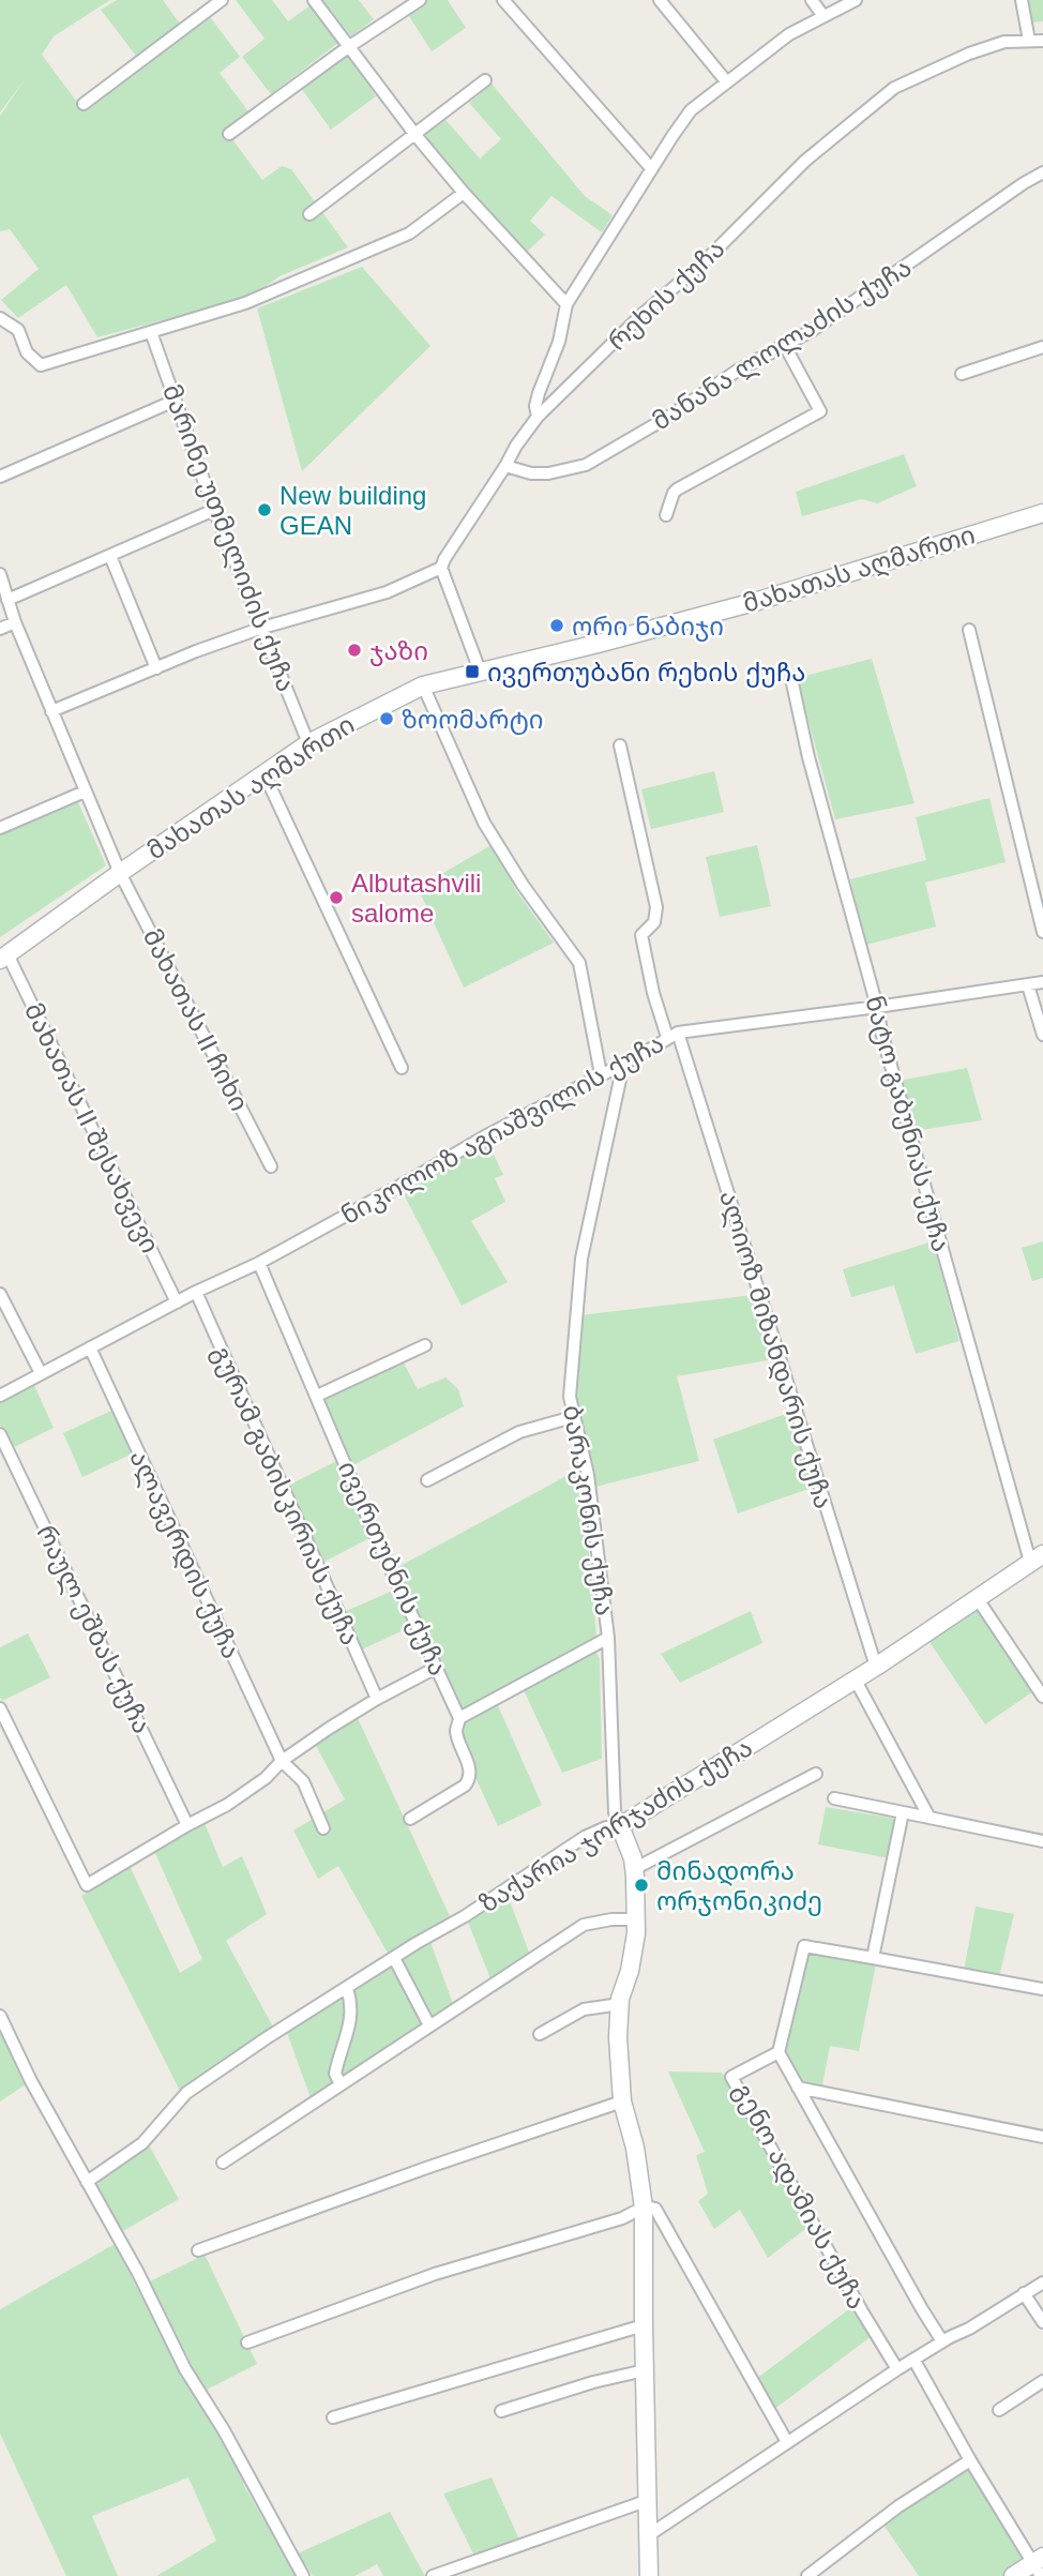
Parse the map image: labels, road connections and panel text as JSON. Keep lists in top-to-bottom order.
{
  "streets": {
    "street": [
      "რეხის ქუჩა",
      "მანანა ლოლაძის ქუჩა",
      "მარინე უთმელიძის ქუჩა",
      "მახათას აღმართი",
      "მახათას II ჩიხი",
      "ნატო გაბუნიას ქუჩა",
      "მახათას II შესახვევი",
      "ნიკოლოზ აგიაშვილის ქუჩა",
      "ალიოზ მიზანდარის ქუჩა",
      "გურამ გაბისკირიას ქუჩა",
      "ბარაკონის ქუჩა",
      "ალავერდის ქუჩა",
      "ივერთუბნის ქუჩა",
      "რაულ ეშბას ქუჩა",
      "ზაქარია ჯორჯაძის ქუჩა",
      "გენო ადამიას ქუჩა"
    ]
  },
  "crossings": [
    ["რეხის ქუჩა", "მანანა ლოლაძის ქუჩა"],
    ["მარინე უთმელიძის ქუჩა", "მახათას აღმართი"],
    ["მახათას აღმართი", "მახათას II ჩიხი"],
    ["მახათას აღმართი", "მახათას II შესახვევი"],
    ["ნატო გაბუნიას ქუჩა", "ნიკოლოზ აგიაშვილის ქუჩა"],
    ["ნატო გაბუნიას ქუჩა", "ზაქარია ჯორჯაძის ქუჩა"],
    ["მახათას II შესახვევი", "ნიკოლოზ აგიაშვილის ქუჩა"],
    ["ნიკოლოზ აგიაშვილის ქუჩა", "ალიოზ მიზანდარის ქუჩა"],
    ["ნიკოლოზ აგიაშვილის ქუჩა", "გურამ გაბისკირიას ქუჩა"],
    ["ნიკოლოზ აგიაშვილის ქუჩა", "ბარაკონის ქუჩა"],
    ["ნიკოლოზ აგიაშვილის ქუჩა", "ალავერდის ქუჩა"],
    ["ნიკოლოზ აგიაშვილის ქუჩა", "ივერთუბნის ქუჩა"],
    ["ალიოზ მიზანდარის ქუჩა", "ზაქარია ჯორჯაძის ქუჩა"],
    ["ბარაკონის ქუჩა", "ზაქარია ჯორჯაძის ქუჩა"]
  ],
  "places": {
    "other": [
      "New building GEAN",
      "ორი ნაბიჯი",
      "ჯაზი",
      "ზოომარტი",
      "Albutashvili salome",
      "მინადორა ორჯონიკიძე"
    ],
    "transit": ["ივერთუბანი რეხის ქუჩა"]
  }
}
